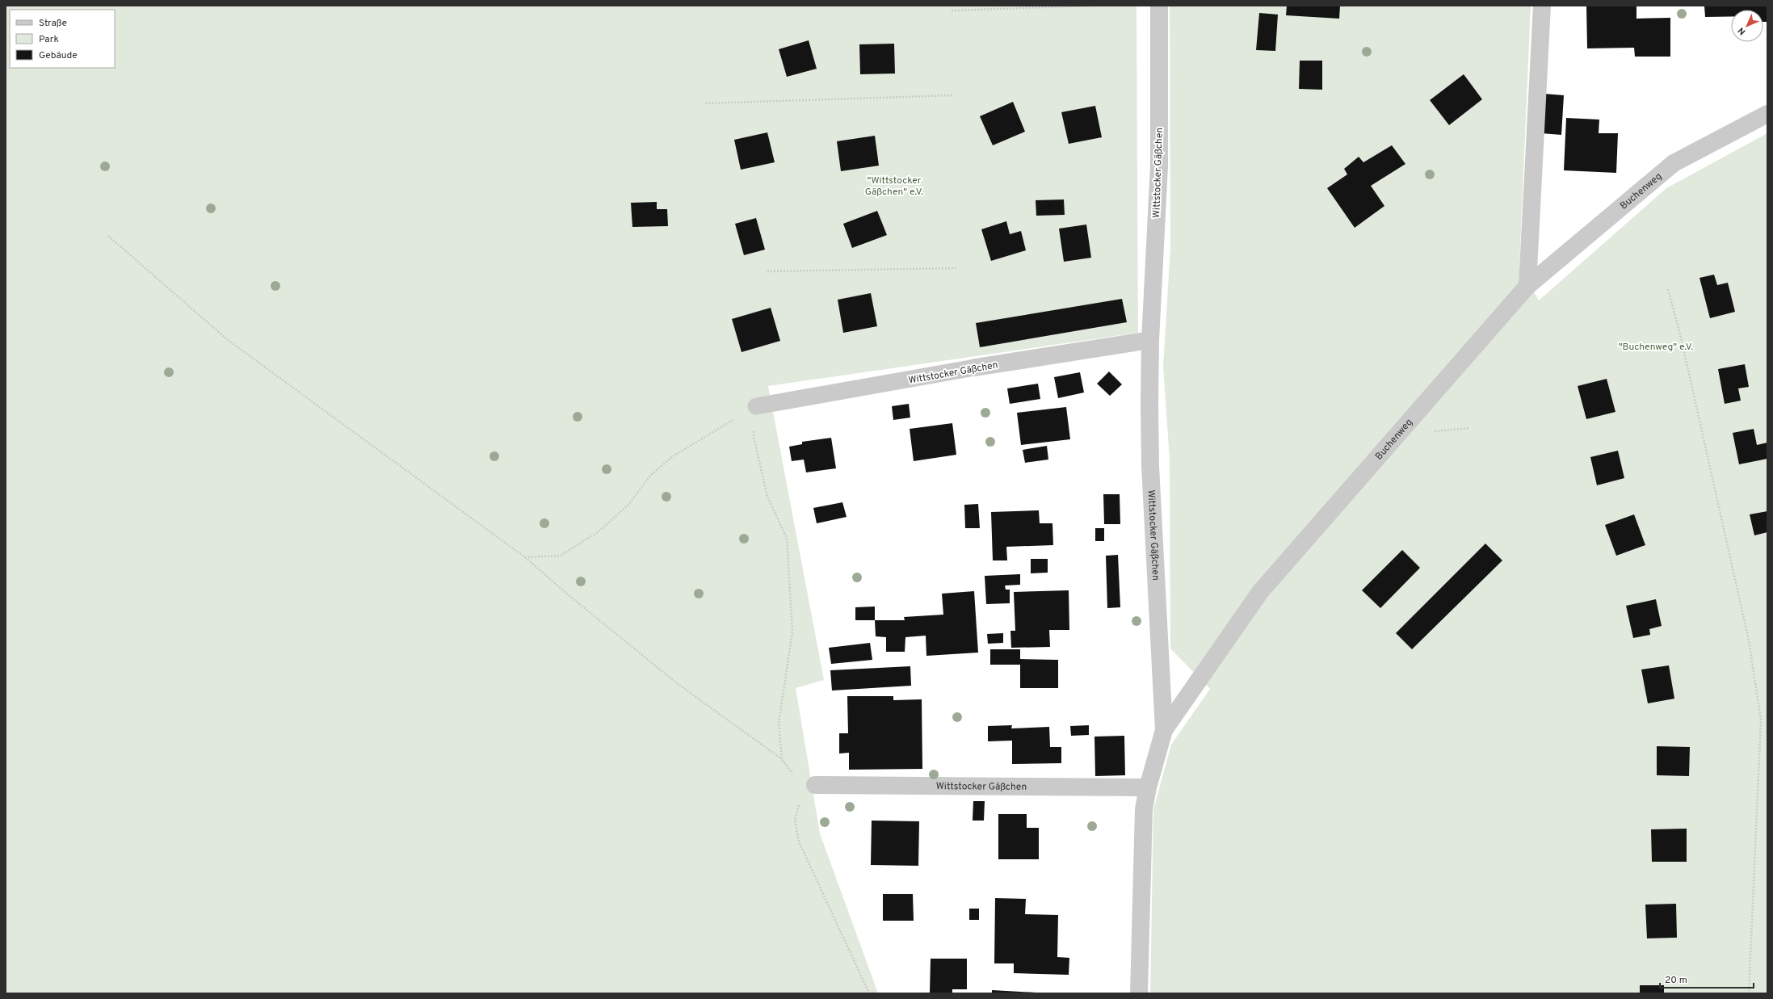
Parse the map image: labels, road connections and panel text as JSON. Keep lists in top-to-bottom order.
{
  "streets": {
    "street": ["Wittstocker Gäßchen", "Buchenweg"]
  },
  "crossings": [
    ["Wittstocker Gäßchen", "Buchenweg"]
  ],
  "parks": ["\"Wittstocker Gäßchen\" e.V.", "\"Buchenweg\" e.V."],
  "legend": ["Straße", "Park", "Gebäude"],
  "scale_bar": "20 m",
  "north": "bottom left"
}
